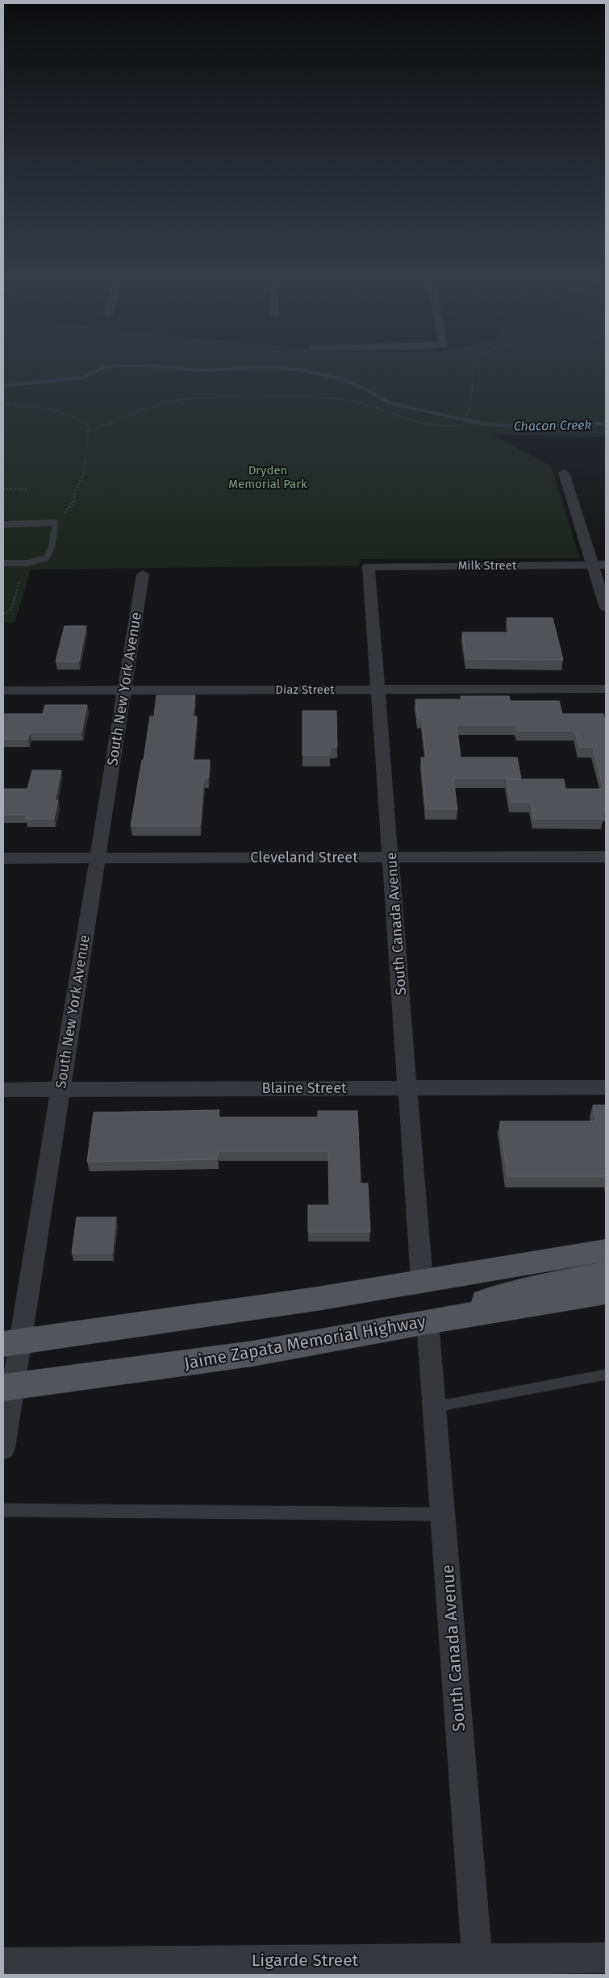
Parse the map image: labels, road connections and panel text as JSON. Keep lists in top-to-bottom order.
{
  "streets": {
    "main road": ["Jaime Zapata Memorial Highway"],
    "street": [
      "Milk Street",
      "South New York Avenue",
      "Diaz Street",
      "Cleveland Street",
      "South Canada Avenue",
      "Blaine Street",
      "Ligarde Street"
    ]
  },
  "crossings": [
    ["Milk Street", "South Canada Avenue"],
    ["South New York Avenue", "Diaz Street"],
    ["South New York Avenue", "Cleveland Street"],
    ["South New York Avenue", "Blaine Street"],
    ["South New York Avenue", "Jaime Zapata Memorial Highway"],
    ["Diaz Street", "South Canada Avenue"],
    ["Cleveland Street", "South Canada Avenue"],
    ["South Canada Avenue", "Blaine Street"],
    ["South Canada Avenue", "Jaime Zapata Memorial Highway"],
    ["South Canada Avenue", "Ligarde Street"]
  ],
  "water": ["Chacon Creek"],
  "parks": ["Dryden Memorial Park"]
}
